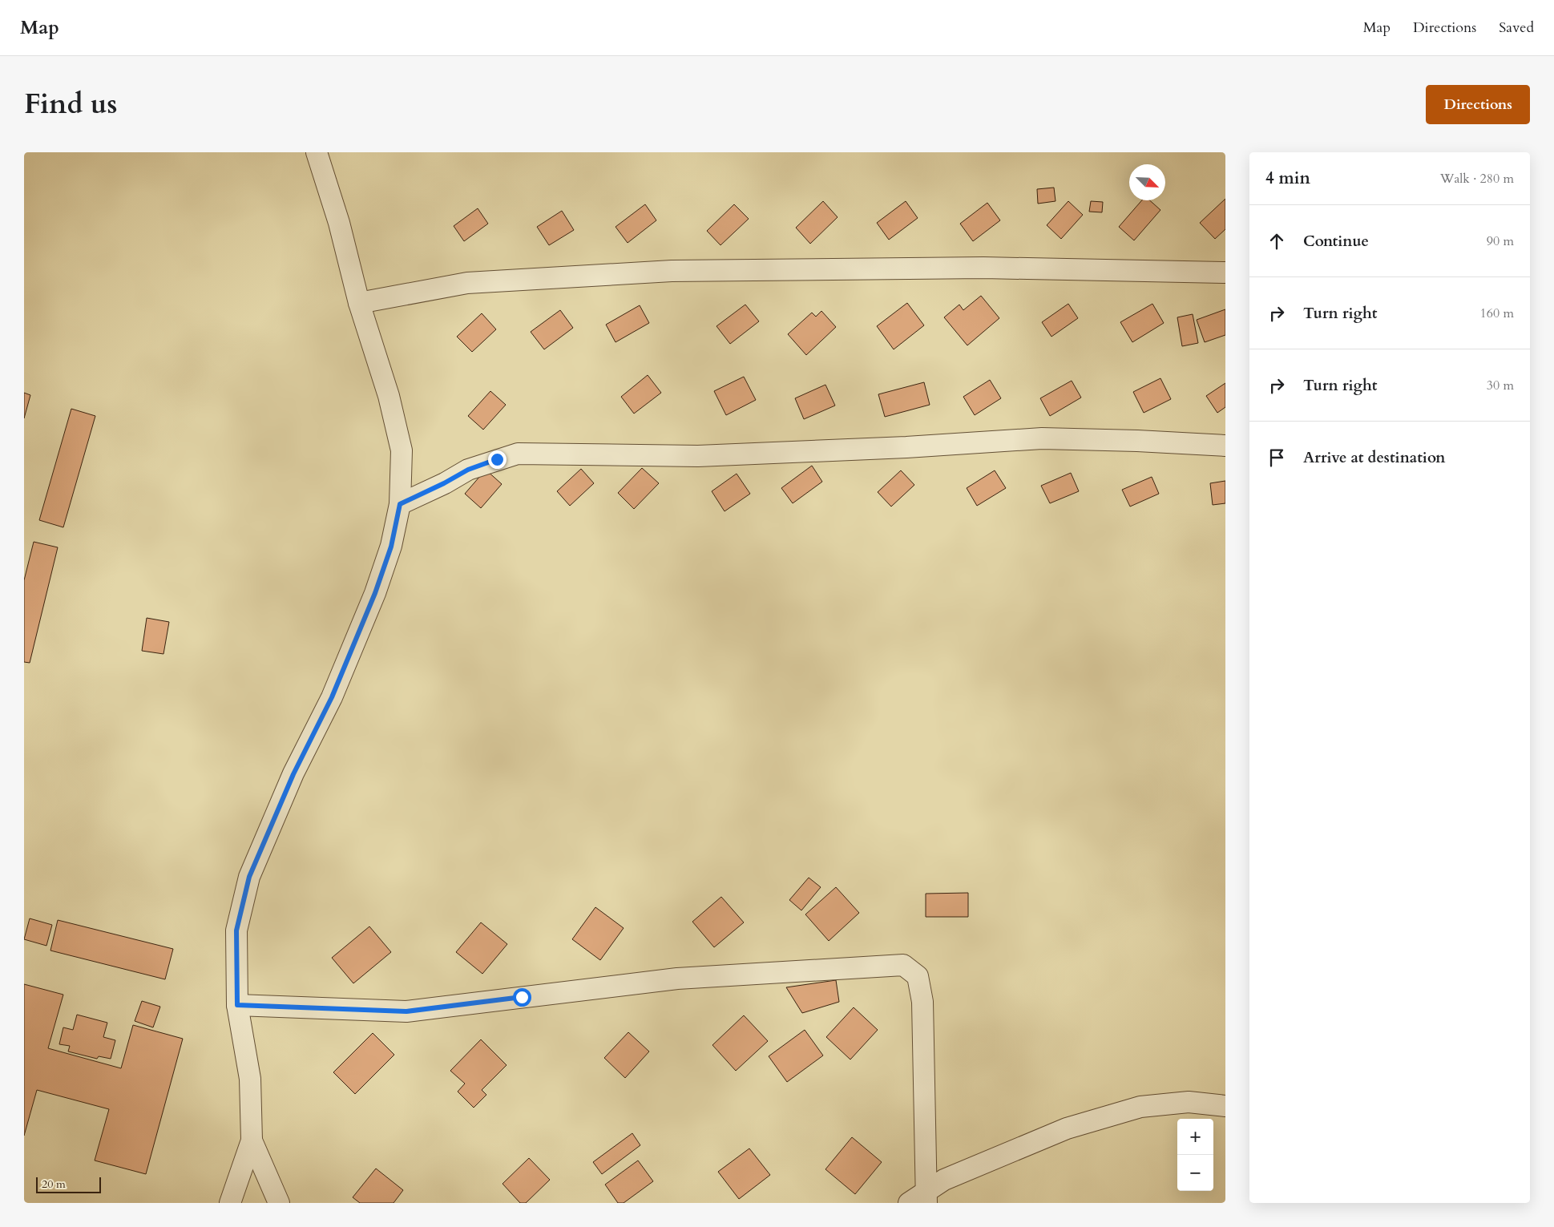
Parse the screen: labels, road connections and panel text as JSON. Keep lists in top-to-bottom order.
{
  "scale_bar": "20 m",
  "north": "bottom right",
  "page": {
    "header": "Map",
    "nav": ["Map", "Directions", "Saved"],
    "title": "Find us",
    "buttons": "Directions",
    "heading": ["4 min", "Walk · 280 m"],
    "list": [
      ["Continue", "90 m"],
      ["Turn right", "160 m"],
      ["Turn right", "30 m"],
      "Arrive at destination"
    ],
    "map_buttons": ["+", "−"],
    "scale": "20 m"
  }
}
